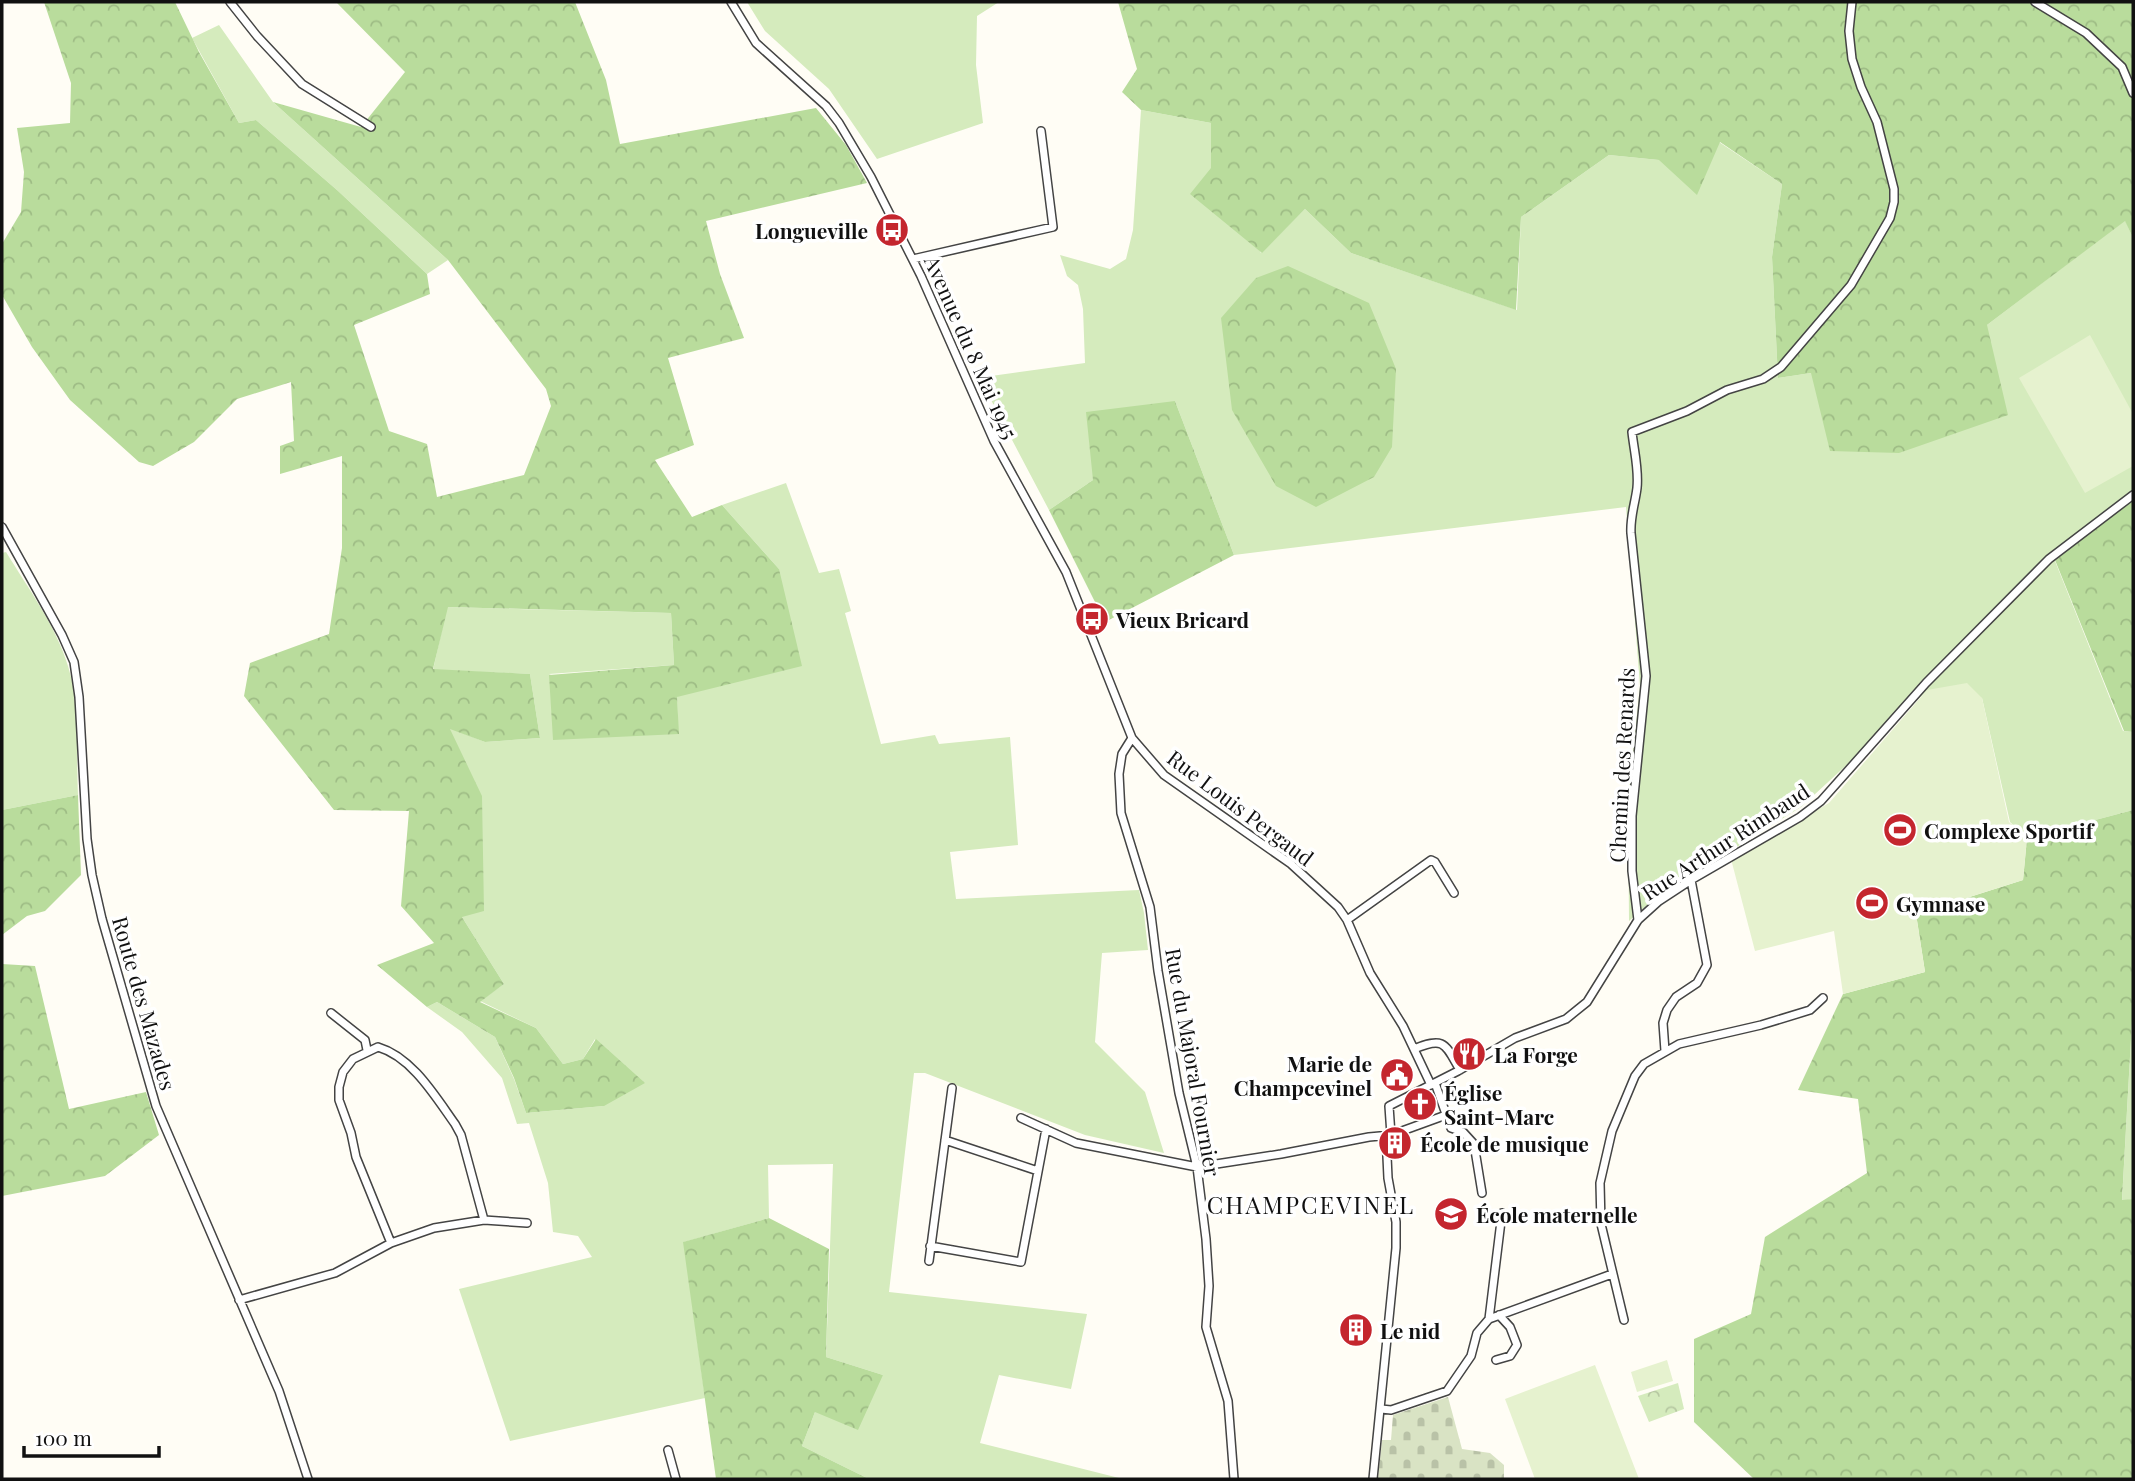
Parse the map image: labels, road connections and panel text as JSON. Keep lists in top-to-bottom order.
{
  "streets": {
    "street": [
      "Avenue du 8 Mai 1945",
      "Chemin des Renards",
      "Rue Louis Pergaud",
      "Rue Arthur Rimbaud",
      "Route des Mazades",
      "Rue du Majoral Fournier"
    ]
  },
  "crossings": [
    ["Avenue du 8 Mai 1945", "Rue Louis Pergaud"],
    ["Avenue du 8 Mai 1945", "Rue du Majoral Fournier"],
    ["Chemin des Renards", "Rue Arthur Rimbaud"],
    ["Rue Louis Pergaud", "Rue Arthur Rimbaud"],
    ["Rue Louis Pergaud", "Rue du Majoral Fournier"]
  ],
  "districts": ["CHAMPCEVINEL"],
  "places": {
    "bus stop": ["Longueville", "Vieux Bricard"],
    "sports": ["Complexe Sportif", "Gymnase"],
    "restaurant": ["La Forge"],
    "public building": ["Marie de Champcevinel"],
    "church": ["Église Saint-Marc"],
    "building": ["École de musique", "Le nid"],
    "school or university": ["École maternelle"]
  },
  "scale_bar": "100 m"
}
